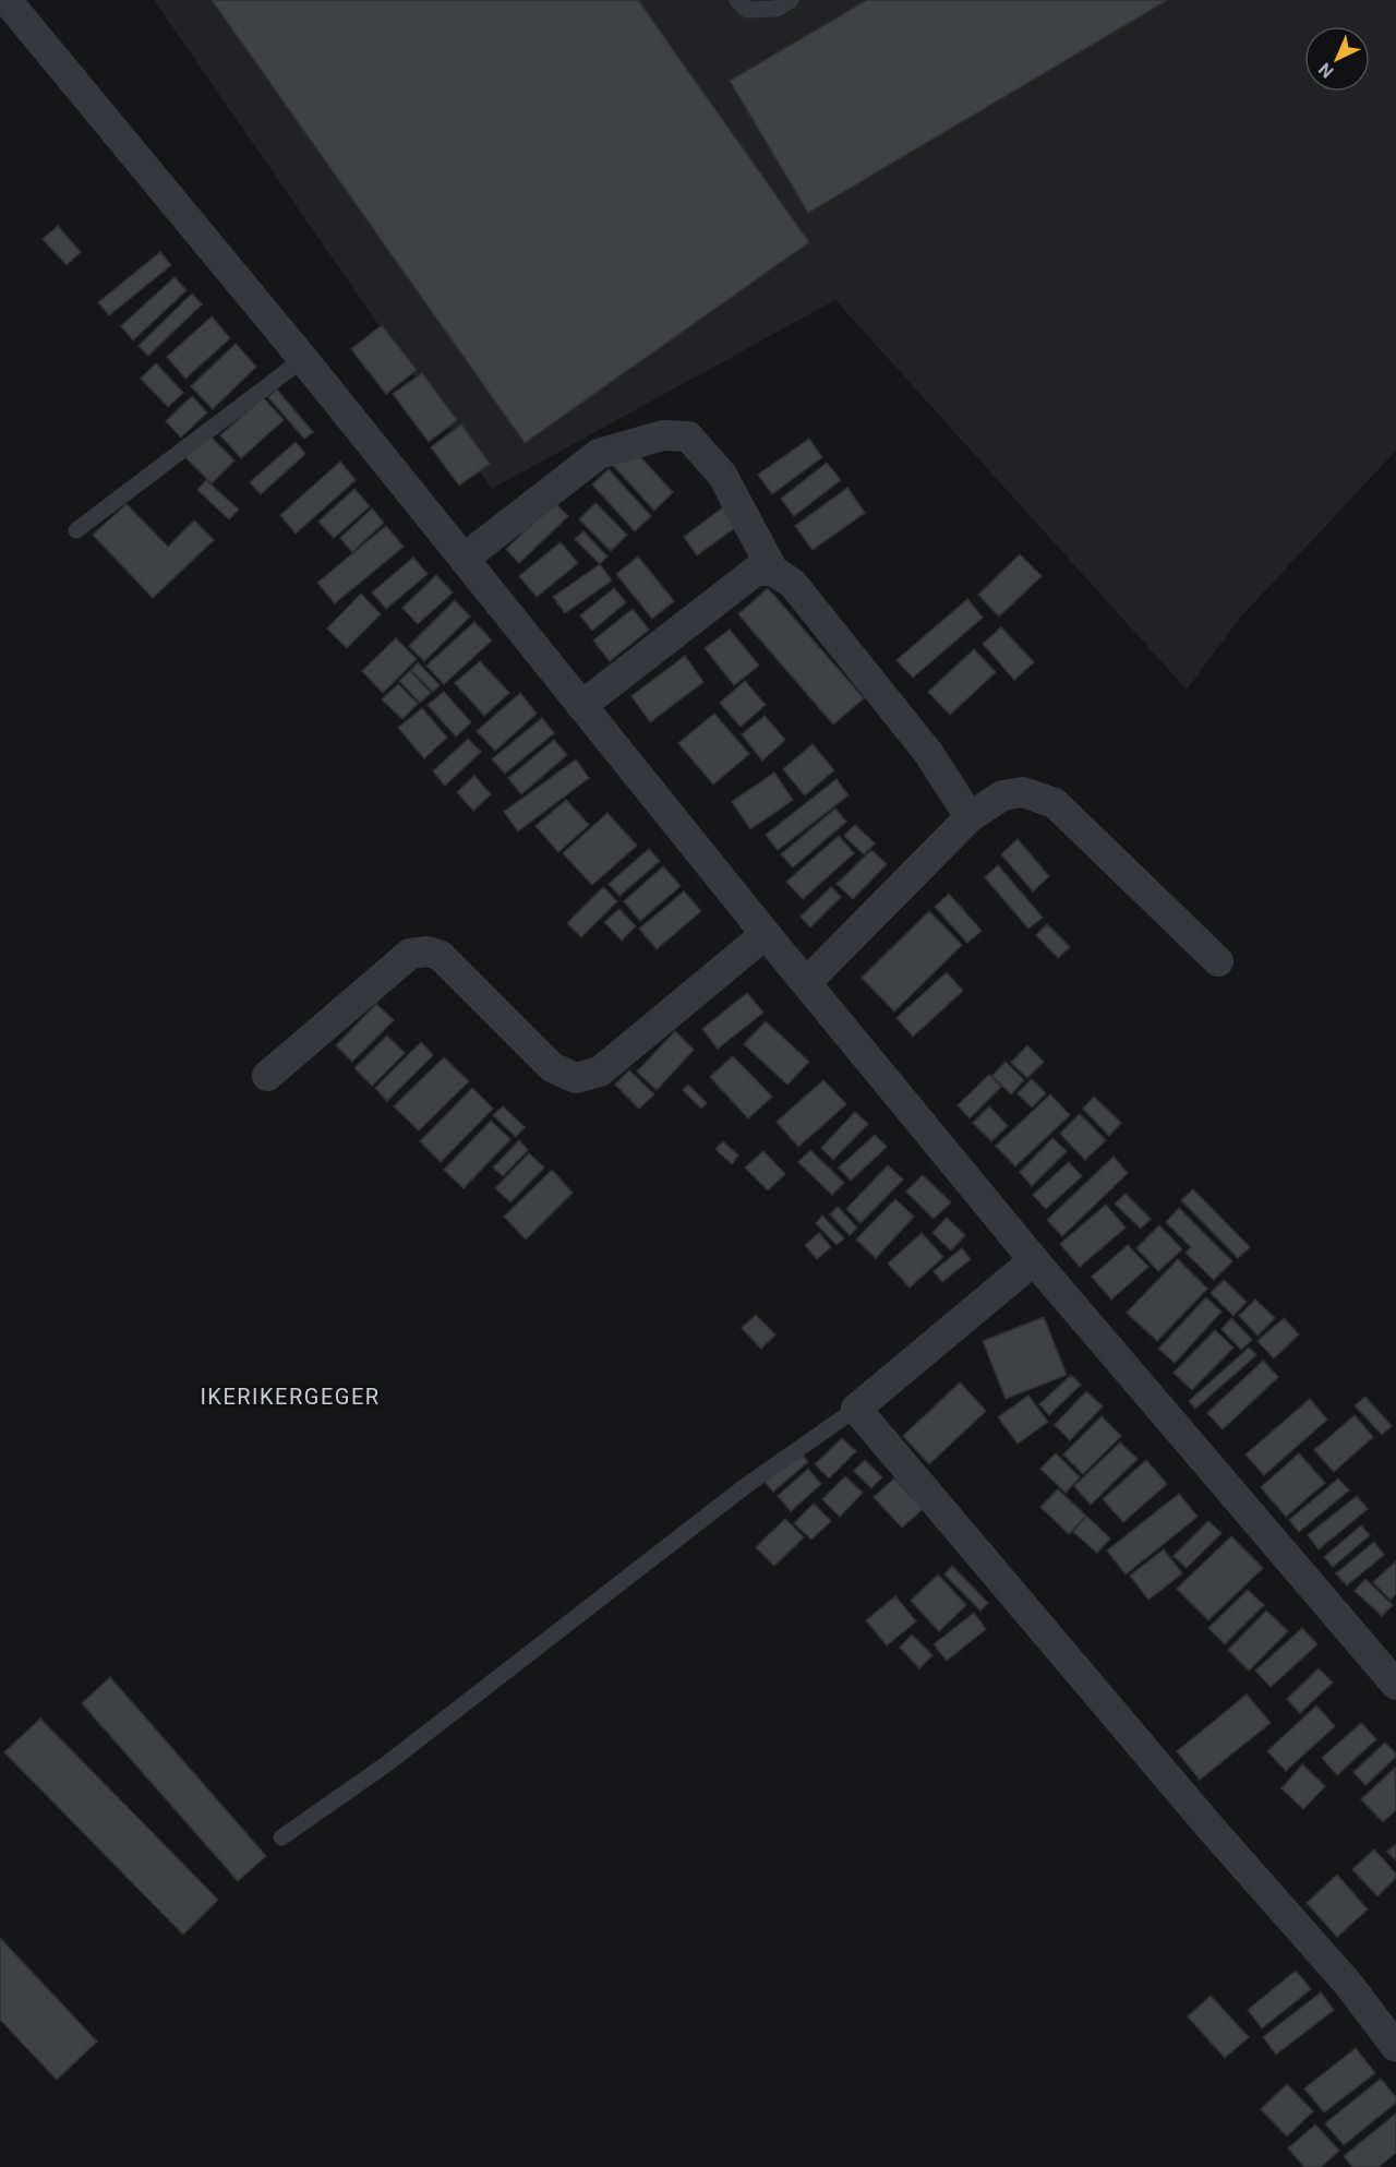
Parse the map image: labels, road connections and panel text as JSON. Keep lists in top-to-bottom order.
{
  "districts": ["IKERIKERGEGER"],
  "north": "bottom left"
}
